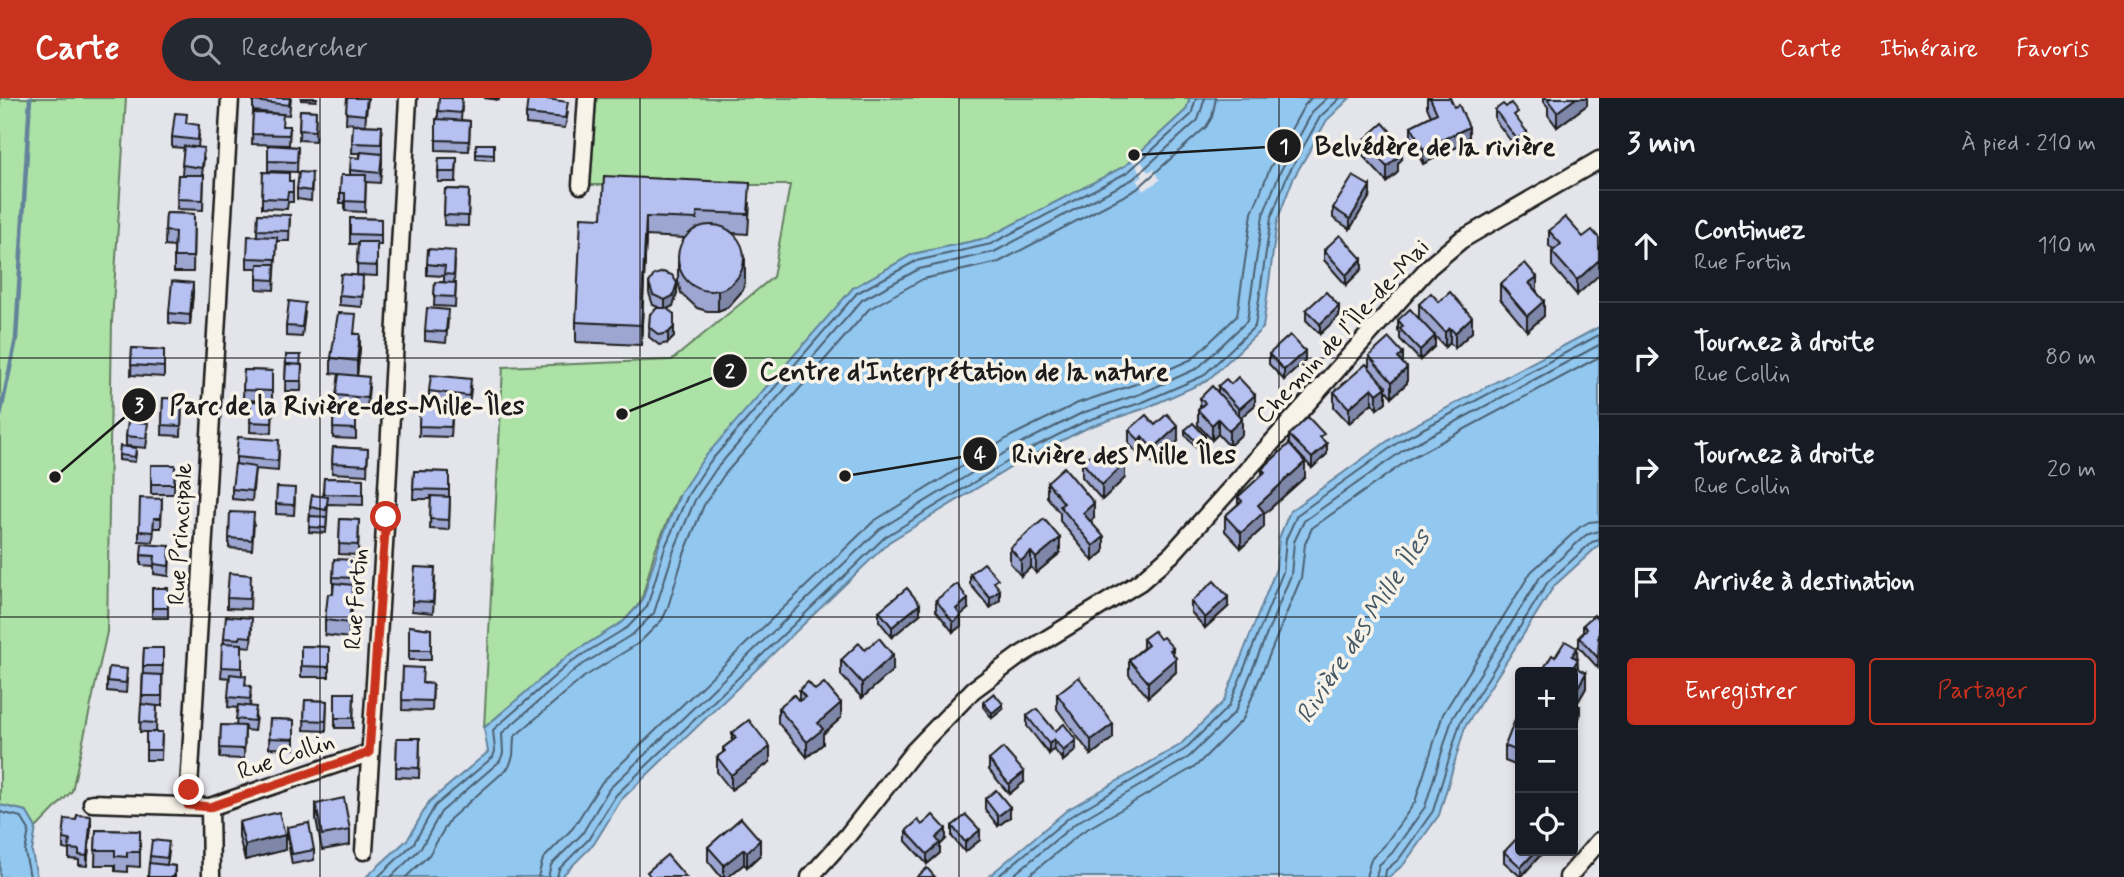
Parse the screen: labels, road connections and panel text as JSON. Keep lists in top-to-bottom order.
{
  "streets": {
    "street": [
      "Chemin de l'Île-de-Mai",
      "Rue Principale",
      "Rue Fortin",
      "Rue Collin"
    ]
  },
  "crossings": [
    ["Rue Principale", "Rue Collin"],
    ["Rue Fortin", "Rue Collin"]
  ],
  "water": ["Rivière des Mille Îles"],
  "places": [
    "Belvédère de la rivière",
    "Centre d'Interprétation de la nature",
    "Rivière des Mille Îles",
    "Parc de la Rivière-des-Mille-Îles"
  ],
  "page": {
    "header": "Carte",
    "search": "Rechercher",
    "nav": ["Carte", "Itinéraire", "Favoris"],
    "heading": ["3 min", "À pied · 210 m"],
    "list": [
      ["Continuez", "Rue Fortin", "110 m"],
      ["Tournez à droite", "Rue Collin", "80 m"],
      ["Tournez à droite", "Rue Collin", "20 m"],
      "Arrivée à destination"
    ],
    "buttons": ["Enregistrer", "Partager"],
    "map_buttons": ["+", "−"]
  }
}
